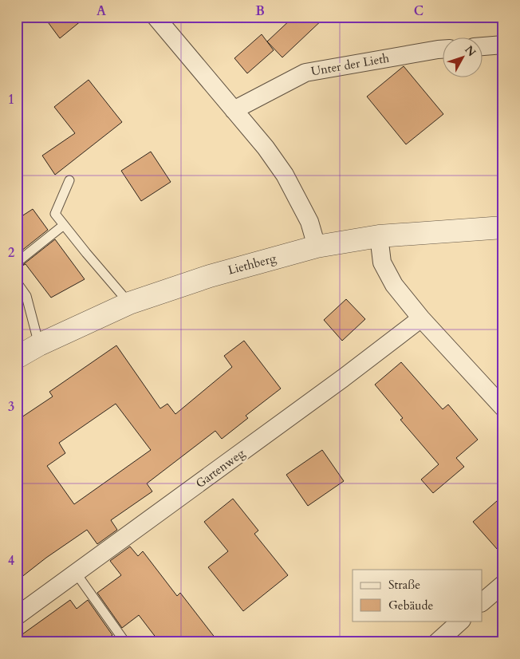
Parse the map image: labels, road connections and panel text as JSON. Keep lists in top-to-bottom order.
{
  "streets": {
    "street": ["Unter der Lieth", "Liethberg", "Gartenweg"]
  },
  "legend": ["Straße", "Gebäude"],
  "north": "top right",
  "grid": {
    "columns": ["A", "B", "C"],
    "rows": [
      "1",
      "2",
      "3",
      "4"
    ]
  }
}
